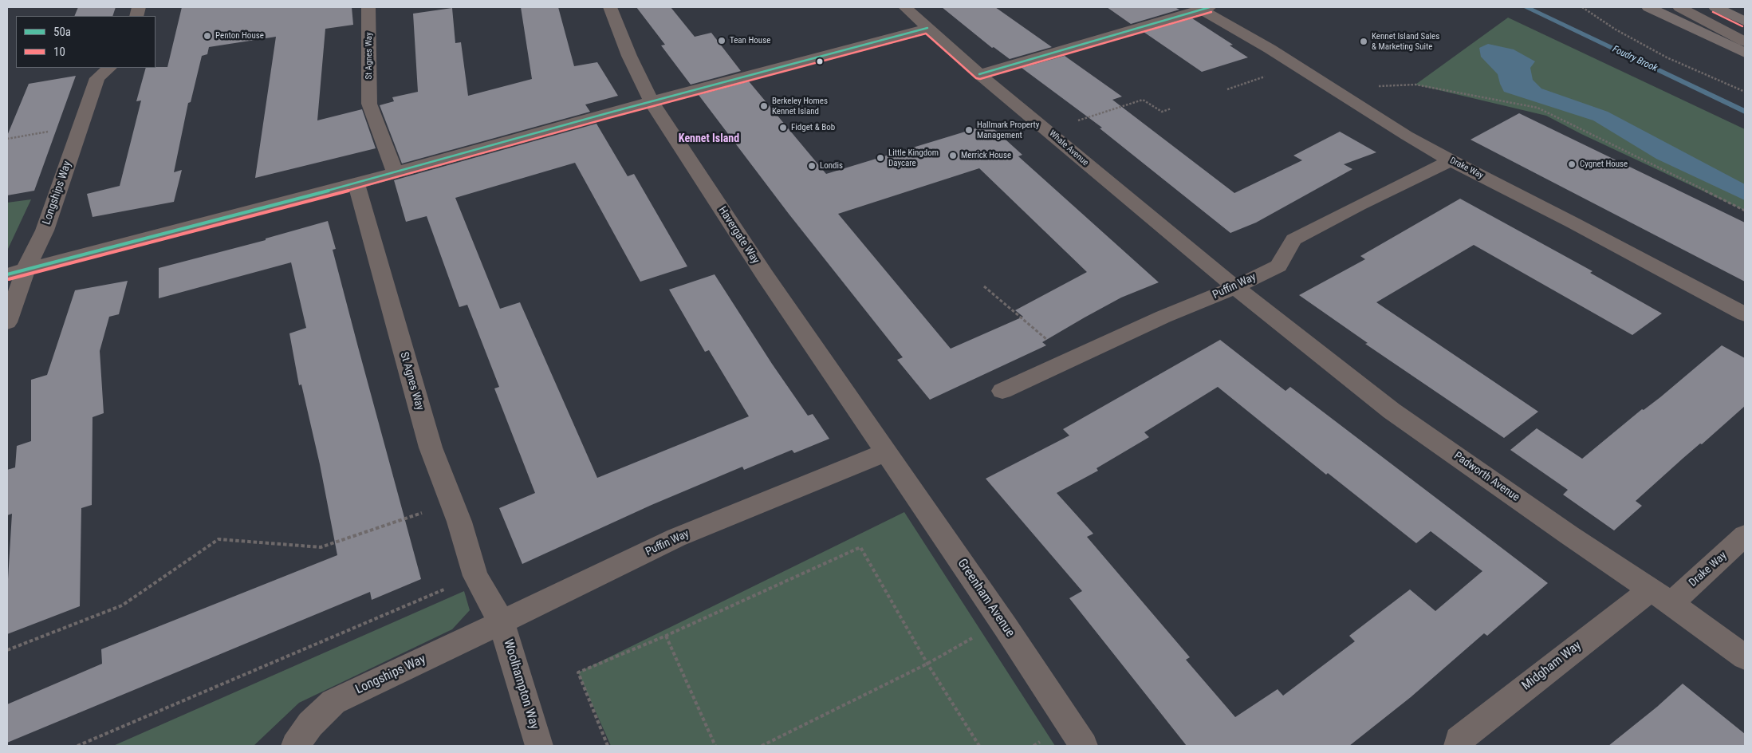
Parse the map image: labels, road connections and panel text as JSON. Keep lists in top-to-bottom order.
{
  "streets": {
    "street": [
      "St Agnes Way",
      "Whale Avenue",
      "Drake Way",
      "Longships Way",
      "Havergate Way",
      "Puffin Way",
      "Padworth Avenue",
      "Greenham Avenue",
      "Midgham Way",
      "Woolhampton Way"
    ]
  },
  "crossings": [
    ["Whale Avenue", "Puffin Way"],
    ["Whale Avenue", "Padworth Avenue"],
    ["Drake Way", "Puffin Way"],
    ["Drake Way", "Padworth Avenue"],
    ["Drake Way", "Midgham Way"],
    ["Longships Way", "Puffin Way"],
    ["Longships Way", "Woolhampton Way"],
    ["Havergate Way", "Puffin Way"],
    ["Havergate Way", "Greenham Avenue"],
    ["Puffin Way", "Padworth Avenue"],
    ["Puffin Way", "Greenham Avenue"],
    ["Puffin Way", "Woolhampton Way"],
    ["Padworth Avenue", "Midgham Way"]
  ],
  "districts": ["Kennet Island"],
  "water": ["Foudry Brook"],
  "places": [
    "Penton House",
    "Tean House",
    "Kennet Island Sales & Marketing Suite",
    "Berkeley Homes Kennet Island",
    "Fidget & Bob",
    "Hallmark Property Management",
    "Merrick House",
    "Little Kingdom Daycare",
    "Cygnet House",
    "Londis"
  ],
  "lines": ["transit line 50a", "transit line 10"],
  "legend": ["50a", "10"]
}
